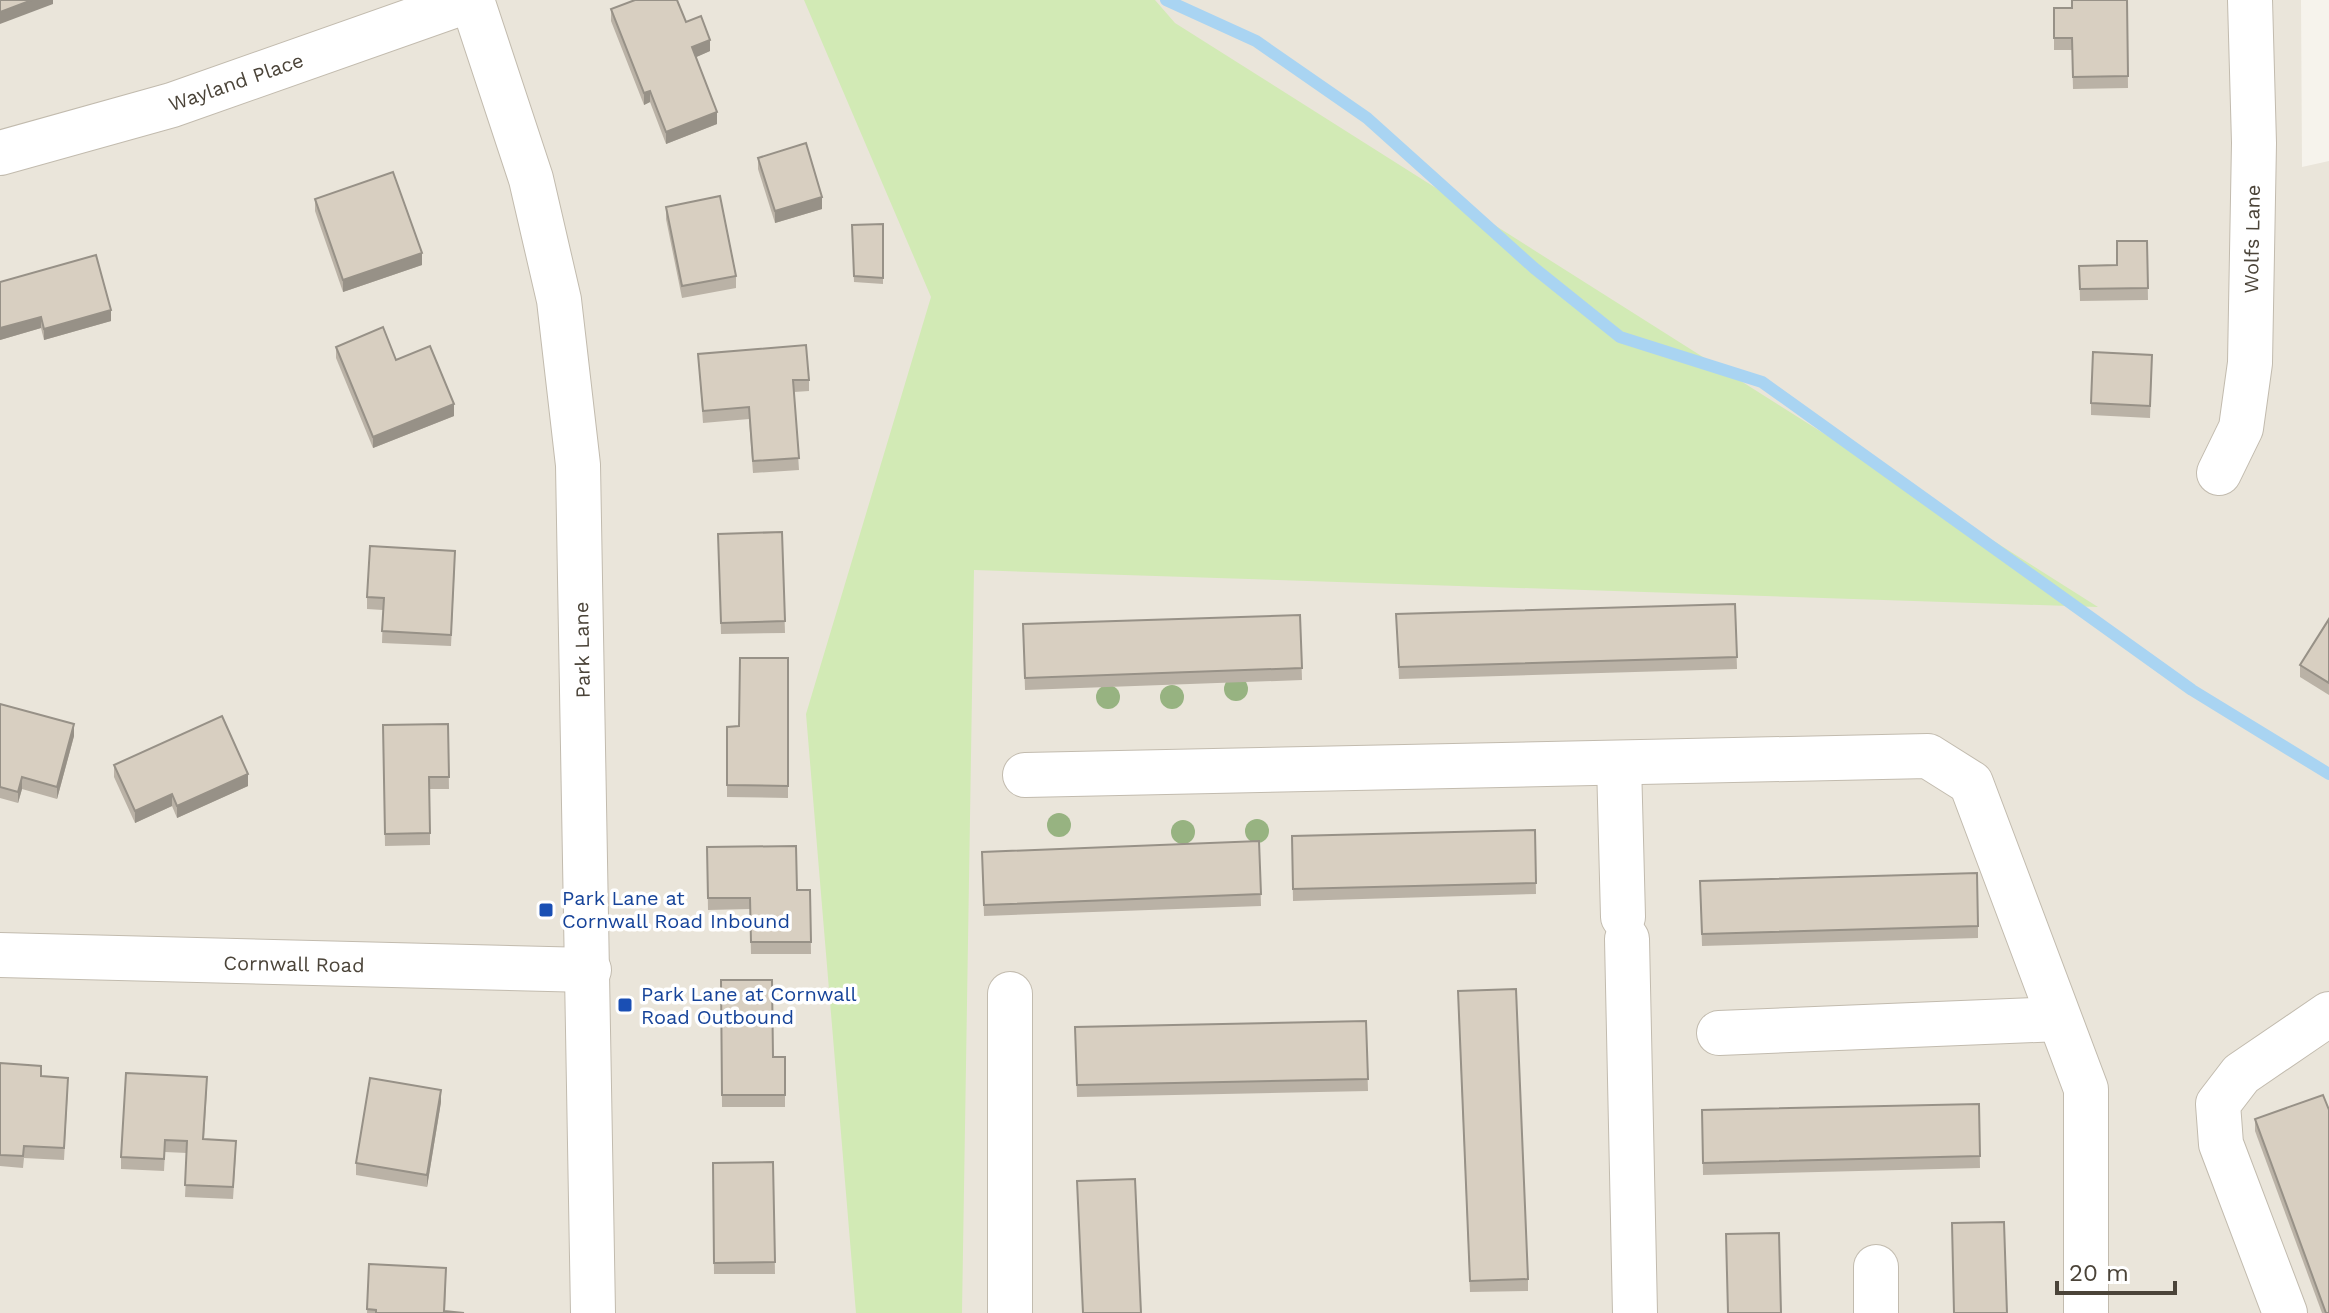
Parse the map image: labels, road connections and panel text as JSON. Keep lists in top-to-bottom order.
{
  "streets": {
    "street": [
      "Wayland Place",
      "Wolfs Lane",
      "Park Lane",
      "Cornwall Road"
    ]
  },
  "crossings": [
    ["Wayland Place", "Park Lane"],
    ["Park Lane", "Cornwall Road"]
  ],
  "places": {
    "transit": ["Park Lane at Cornwall Road Inbound", "Park Lane at Cornwall Road Outbound"]
  },
  "scale_bar": "20 m"
}
